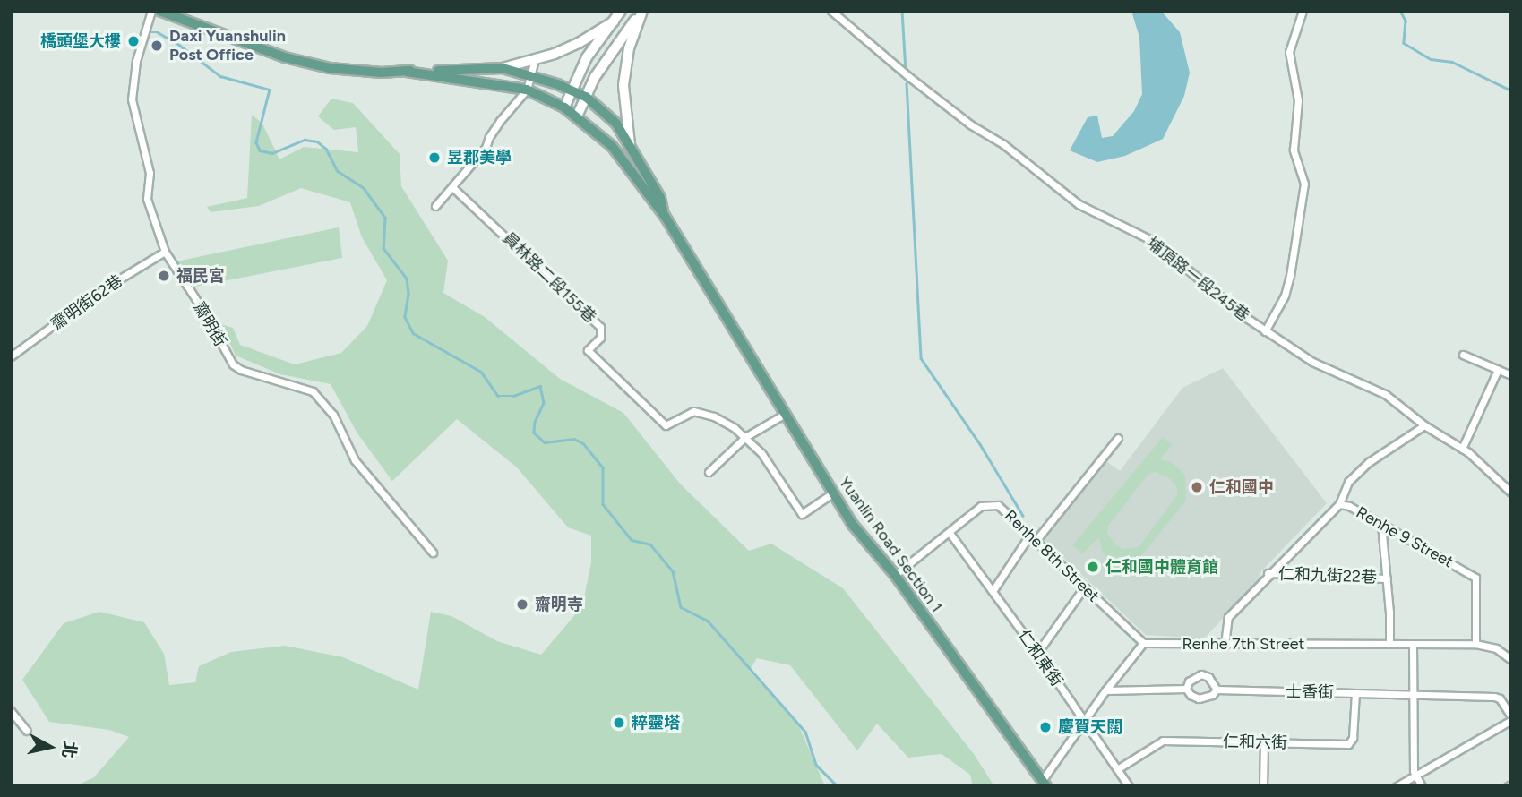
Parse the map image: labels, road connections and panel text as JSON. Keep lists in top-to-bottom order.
{
  "streets": {
    "main road": ["Yuanlin Road Section 1"],
    "street": [
      "員林路二段155巷",
      "埔頂路一段245巷",
      "齋明街62巷",
      "齋明街",
      "Renhe 9 Street",
      "Renhe 8th Street",
      "仁和九街22巷",
      "Renhe 7th Street",
      "仁和東街",
      "士香街",
      "仁和六街"
    ]
  },
  "crossings": [
    ["齋明街62巷", "齋明街"],
    ["Renhe 9 Street", "仁和九街22巷"],
    ["Renhe 9 Street", "Renhe 7th Street"],
    ["Yuanlin Road Section 1", "Renhe 8th Street"],
    ["Renhe 8th Street", "Renhe 7th Street"],
    ["Renhe 8th Street", "仁和東街"],
    ["仁和東街", "仁和六街"],
    ["士香街", "仁和六街"]
  ],
  "places": [
    "橋頭堡大樓",
    "Daxi Yuanshulin Post Office",
    "昱郡美學",
    "福民宮",
    "仁和國中",
    "仁和國中體育館",
    "齋明寺",
    "粹靈塔",
    "慶賀天闊"
  ],
  "north": "right"
}
